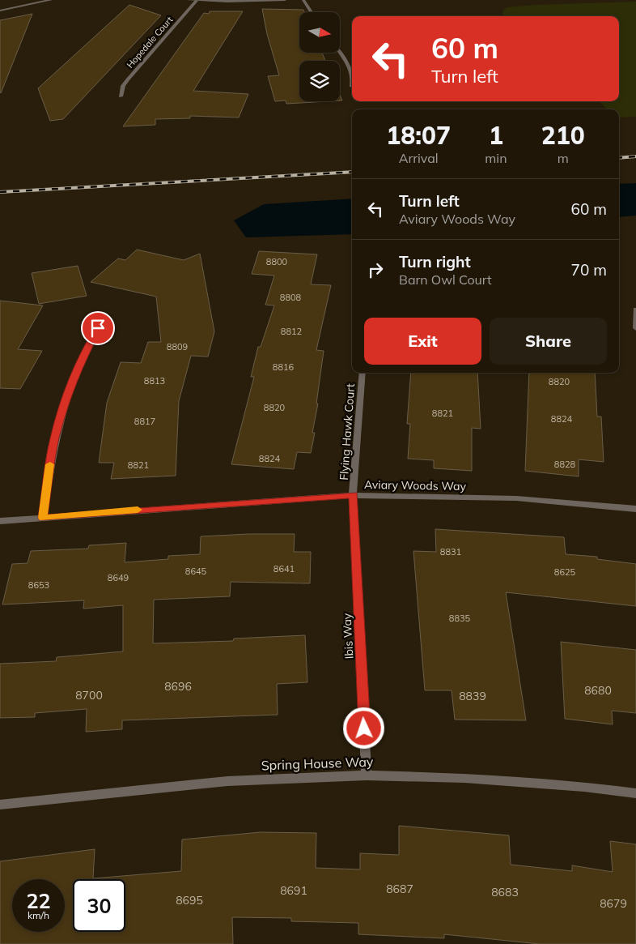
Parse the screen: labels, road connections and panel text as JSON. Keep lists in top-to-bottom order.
{
  "streets": {
    "street": [
      "Hopedale Court",
      "Flying Hawk Court",
      "Aviary Woods Way",
      "Ibis Way",
      "Spring House Way"
    ]
  },
  "crossings": [
    ["Flying Hawk Court", "Aviary Woods Way"],
    ["Flying Hawk Court", "Ibis Way"],
    ["Aviary Woods Way", "Ibis Way"],
    ["Ibis Way", "Spring House Way"]
  ],
  "house_numbers": [
    "8800",
    "8808",
    "8812",
    "8809",
    "8816",
    "8813",
    "8820",
    "8820",
    "8821",
    "8824",
    "8817",
    "8824",
    "8828",
    "8821",
    "8831",
    "8641",
    "8645",
    "8625",
    "8649",
    "8653",
    "8835",
    "8696",
    "8680",
    "8700",
    "8839",
    "8687",
    "8691",
    "8683",
    "8695",
    "8679"
  ],
  "north": "right",
  "page": {
    "turn": ["60 m", "Turn left"],
    "eta": [
      "18:07",
      "Arrival",
      "1",
      "min",
      "210",
      "m"
    ],
    "list": [
      {
        "name": "Turn left",
        "note": "Aviary Woods Way",
        "value": "60 m"
      },
      {
        "name": "Turn right",
        "note": "Barn Owl Court",
        "value": "70 m"
      }
    ],
    "buttons": ["Exit", "Share"],
    "speed": "22 km/h",
    "limit": "30"
  }
}
